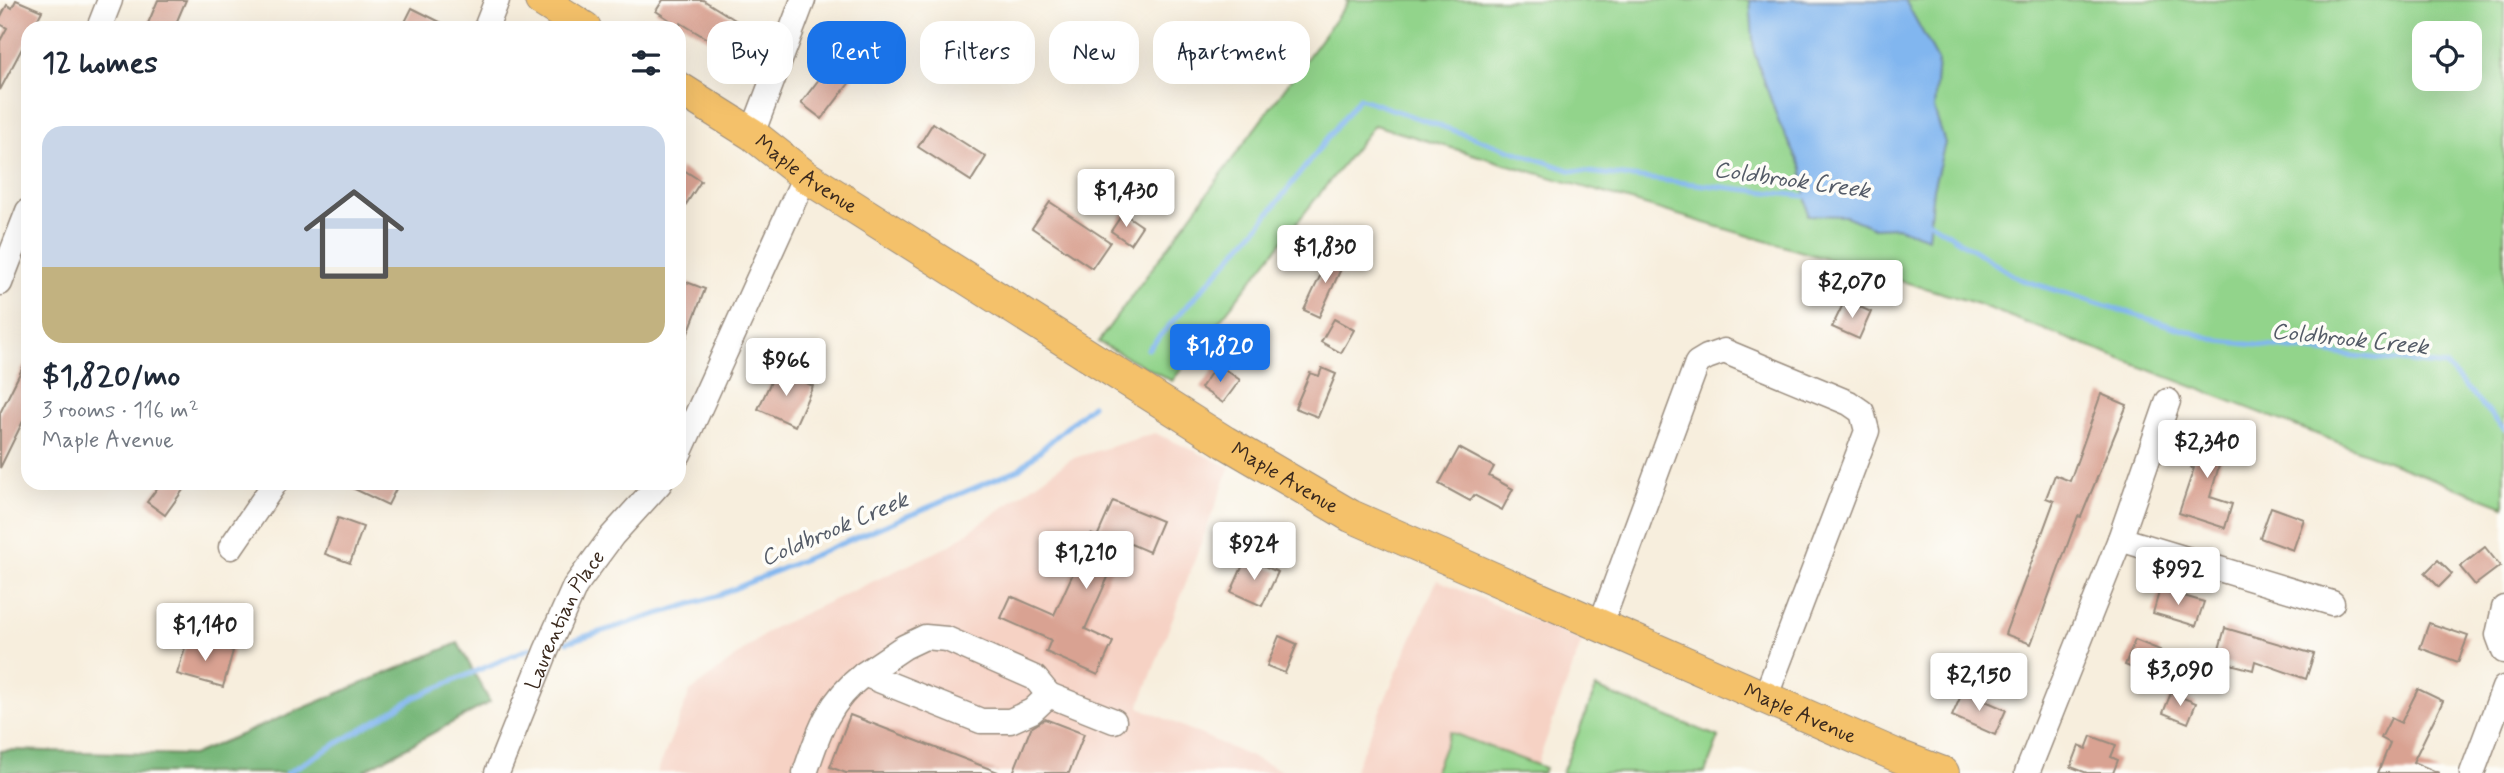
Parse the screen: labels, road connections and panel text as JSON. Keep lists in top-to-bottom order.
{
  "streets": {
    "main road": ["Maple Avenue"],
    "street": ["Laurentian Place"]
  },
  "water": ["Coldbrook Creek"],
  "page": {
    "chip": [
      "Buy",
      "Rent",
      "Filters",
      "New",
      "Apartment"
    ],
    "heading": "12 homes",
    "list": [
      {
        "name": "$1,820/mo",
        "note": "3 rooms · 116 m² · Maple Avenue"
      }
    ],
    "price": [
      "$1,430",
      "$1,830",
      "$2,070",
      "$1,820",
      "$966",
      "$2,340",
      "$924",
      "$1,210",
      "$992",
      "$1,140",
      "$3,090",
      "$2,150"
    ]
  }
}
